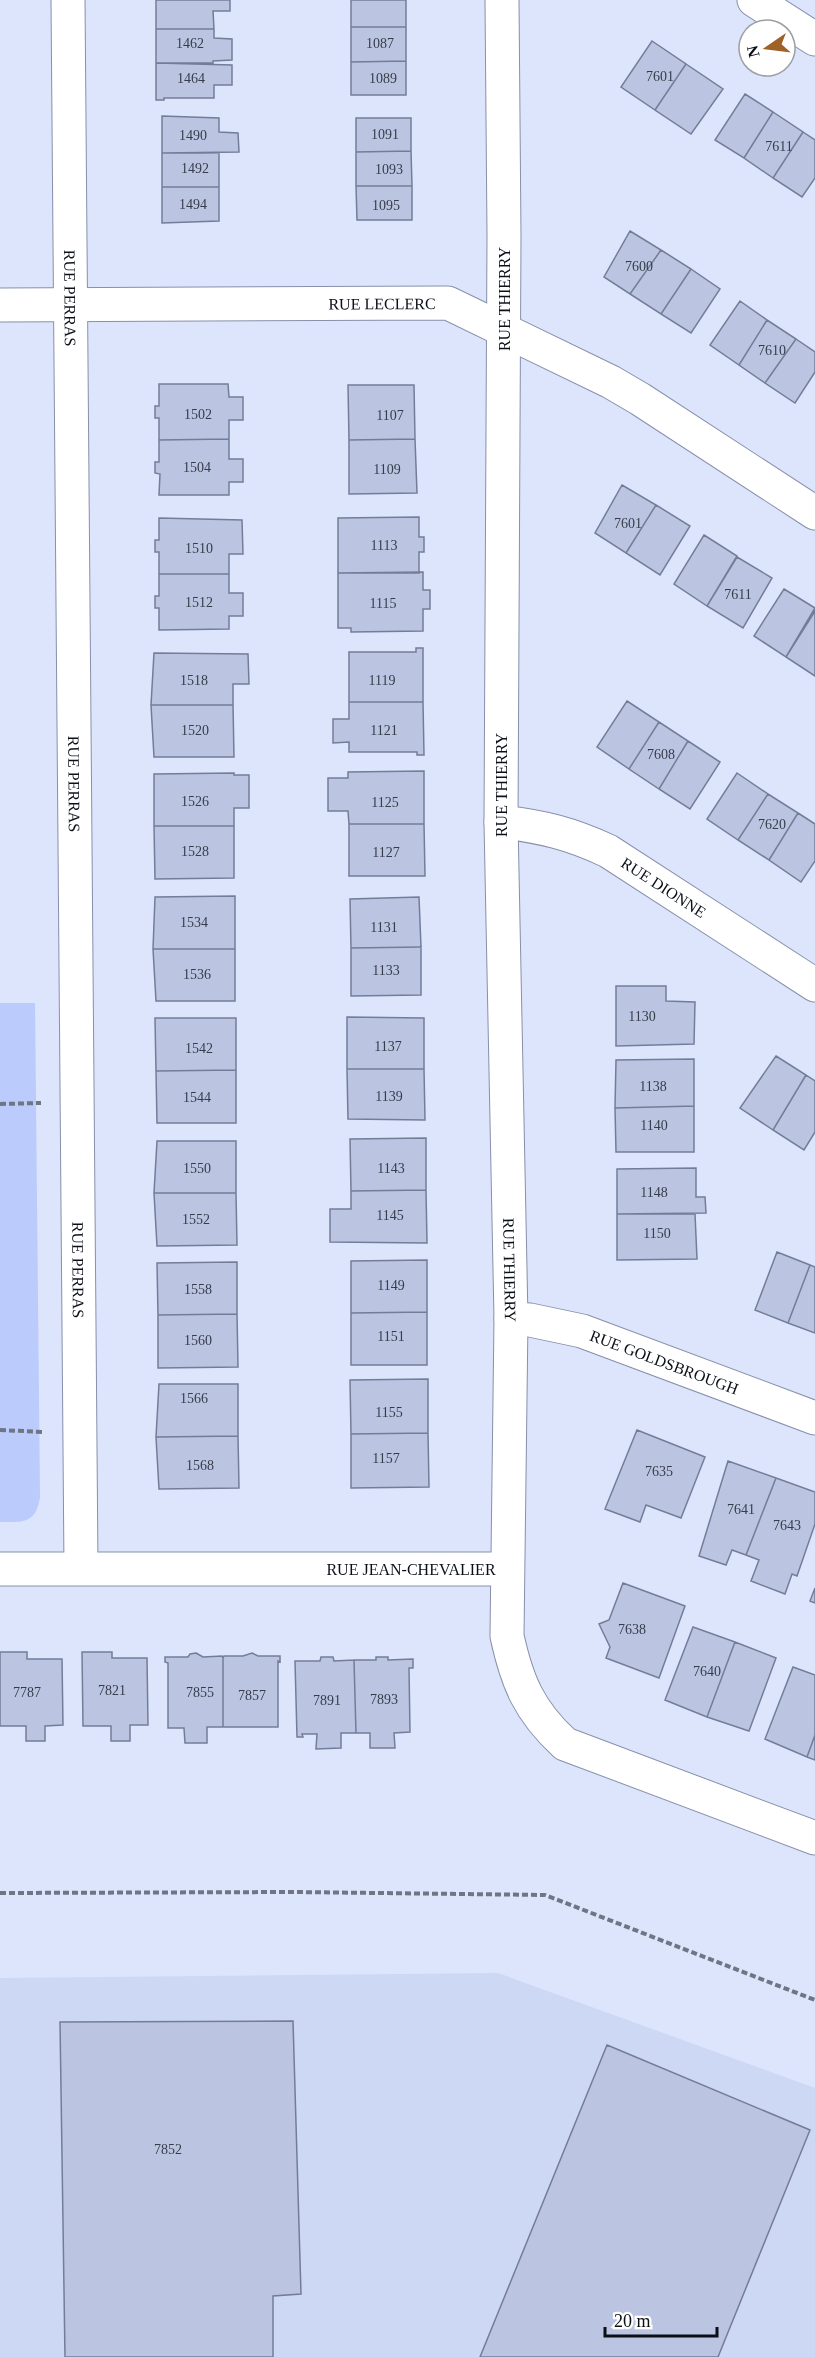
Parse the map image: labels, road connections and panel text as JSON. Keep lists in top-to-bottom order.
{
  "streets": {
    "street": [
      "RUE PERRAS",
      "RUE THIERRY",
      "RUE LECLERC",
      "RUE DIONNE",
      "RUE GOLDSBROUGH",
      "RUE JEAN-CHEVALIER"
    ]
  },
  "crossings": [
    ["RUE PERRAS", "RUE LECLERC"],
    ["RUE PERRAS", "RUE JEAN-CHEVALIER"],
    ["RUE THIERRY", "RUE LECLERC"],
    ["RUE THIERRY", "RUE DIONNE"],
    ["RUE THIERRY", "RUE GOLDSBROUGH"],
    ["RUE THIERRY", "RUE JEAN-CHEVALIER"]
  ],
  "house_numbers": [
    "1462",
    "1087",
    "7601",
    "1464",
    "1089",
    "1091",
    "1490",
    "7611",
    "1492",
    "1093",
    "1494",
    "1095",
    "7600",
    "7610",
    "1502",
    "1107",
    "1504",
    "1109",
    "7601",
    "1113",
    "1510",
    "7611",
    "1512",
    "1115",
    "1518",
    "1119",
    "1520",
    "1121",
    "7608",
    "1526",
    "1125",
    "7620",
    "1528",
    "1127",
    "1534",
    "1131",
    "1133",
    "1536",
    "1130",
    "1137",
    "1542",
    "1138",
    "1139",
    "1544",
    "1140",
    "1550",
    "1143",
    "1148",
    "1145",
    "1552",
    "1150",
    "1149",
    "1558",
    "1151",
    "1560",
    "1566",
    "1155",
    "1157",
    "1568",
    "7635",
    "7641",
    "7643",
    "7638",
    "7640",
    "7821",
    "7787",
    "7855",
    "7857",
    "7893",
    "7891",
    "7852"
  ],
  "scale_bar": "20 m",
  "north": "left"
}
